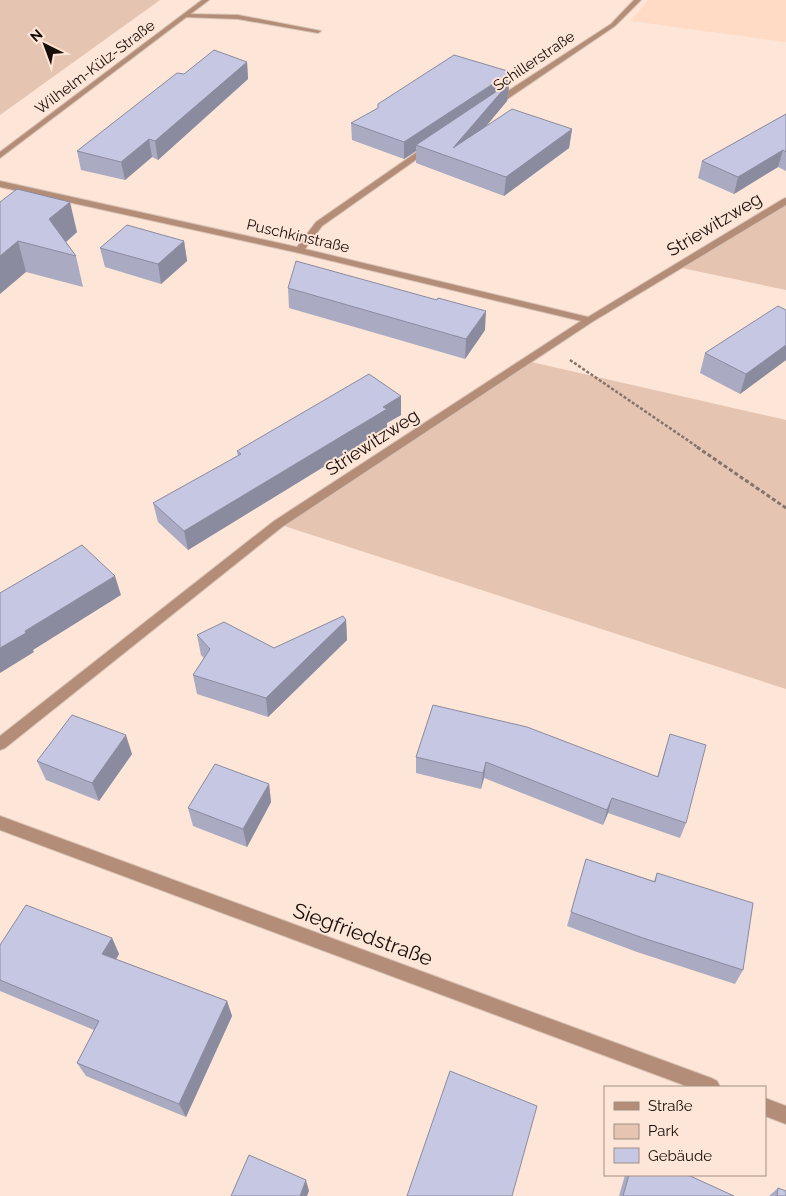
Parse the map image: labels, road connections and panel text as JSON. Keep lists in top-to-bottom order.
{
  "streets": {
    "street": [
      "Schillerstraße",
      "Wilhelm-Külz-Straße",
      "Striewitzweg",
      "Puschkinstraße",
      "Siegfriedstraße"
    ]
  },
  "crossings": [
    ["Striewitzweg", "Puschkinstraße"]
  ],
  "legend": ["Straße", "Park", "Gebäude"],
  "north": "top left"
}
